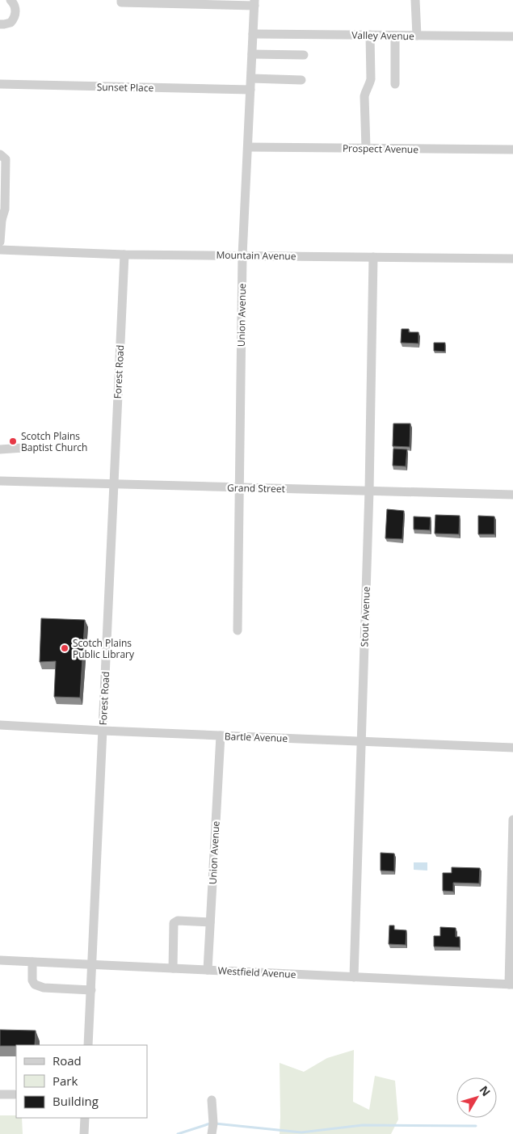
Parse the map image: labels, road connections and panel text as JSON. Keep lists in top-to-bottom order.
{
  "streets": {
    "street": [
      "Valley Avenue",
      "Sunset Place",
      "Prospect Avenue",
      "Mountain Avenue",
      "Union Avenue",
      "Forest Road",
      "Grand Street",
      "Stout Avenue",
      "Bartle Avenue",
      "Westfield Avenue"
    ]
  },
  "crossings": [
    ["Valley Avenue", "Union Avenue"],
    ["Sunset Place", "Union Avenue"],
    ["Prospect Avenue", "Union Avenue"],
    ["Mountain Avenue", "Union Avenue"],
    ["Mountain Avenue", "Forest Road"],
    ["Mountain Avenue", "Stout Avenue"],
    ["Union Avenue", "Grand Street"],
    ["Union Avenue", "Bartle Avenue"],
    ["Union Avenue", "Westfield Avenue"],
    ["Forest Road", "Grand Street"],
    ["Forest Road", "Bartle Avenue"],
    ["Forest Road", "Westfield Avenue"],
    ["Grand Street", "Stout Avenue"],
    ["Stout Avenue", "Bartle Avenue"],
    ["Stout Avenue", "Westfield Avenue"]
  ],
  "places": ["Scotch Plains Baptist Church", "Scotch Plains Public Library"],
  "legend": ["Road", "Park", "Building"],
  "north": "top right"
}
